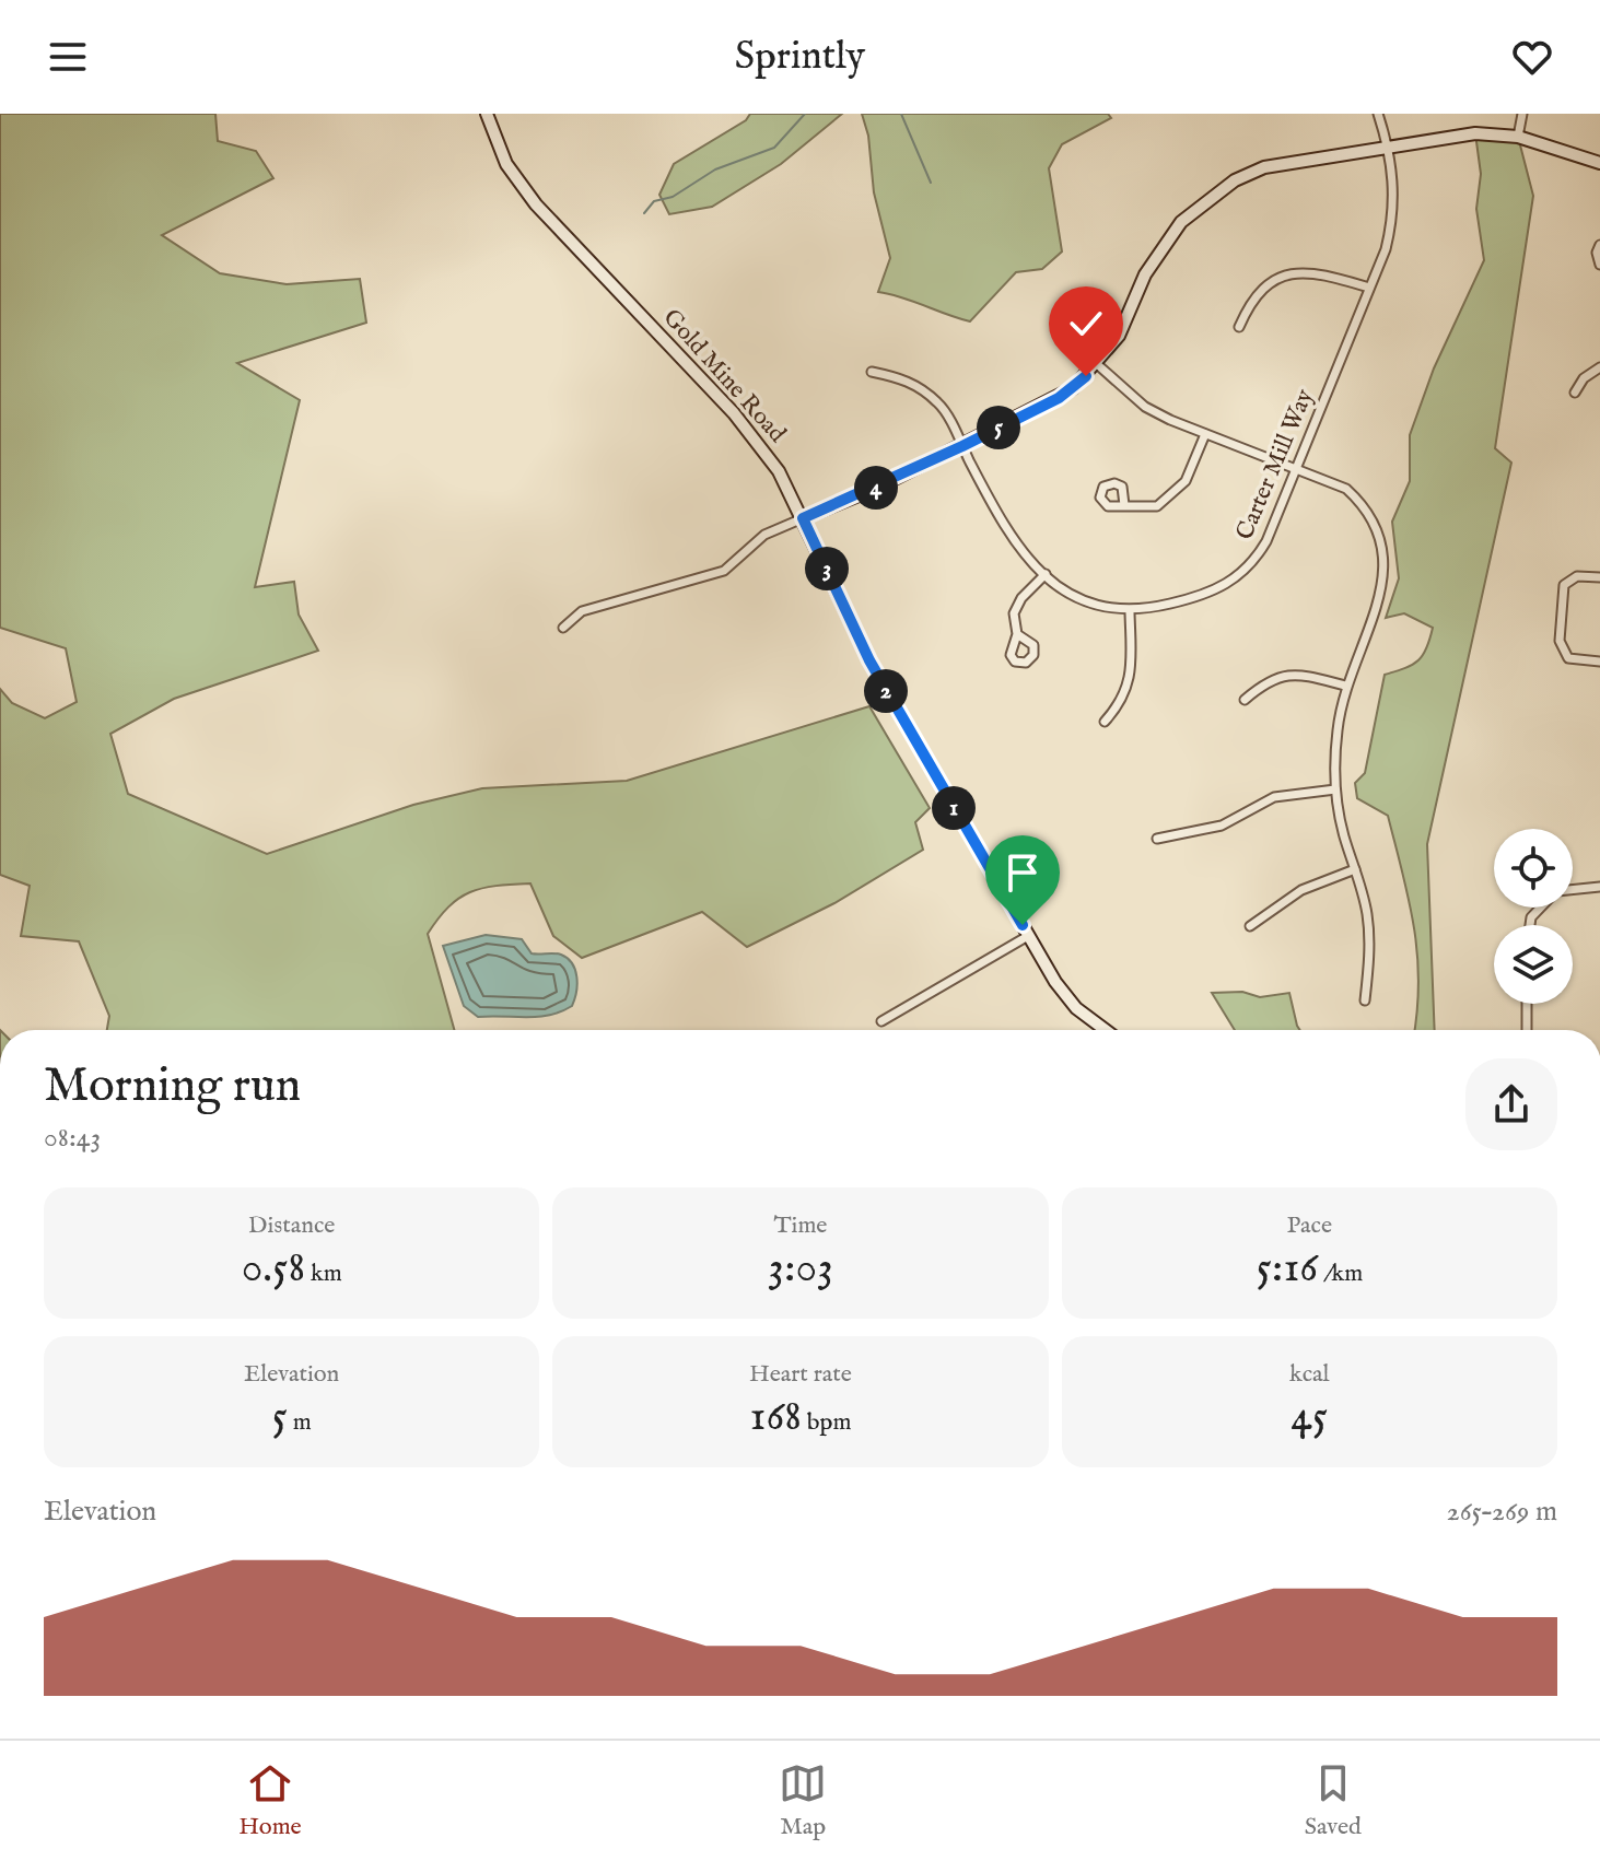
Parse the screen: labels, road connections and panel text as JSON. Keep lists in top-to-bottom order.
{
  "streets": {
    "street": ["Gold Mine Road", "Carter Mill Way"]
  },
  "page": {
    "header": "Sprintly",
    "pins": [
      "5",
      "4",
      "3",
      "2",
      "1"
    ],
    "heading": ["Morning run", "08:43"],
    "stats": [
      ["Distance", "0.58 km"],
      ["Time", "3:03"],
      ["Pace", "5:16 /km"],
      ["Elevation", "5 m"],
      ["Heart rate", "168 bpm"],
      ["kcal", "45"]
    ],
    "chart": ["Elevation", "265–269 m"],
    "tabs": ["Home", "Map", "Saved"]
  }
}
